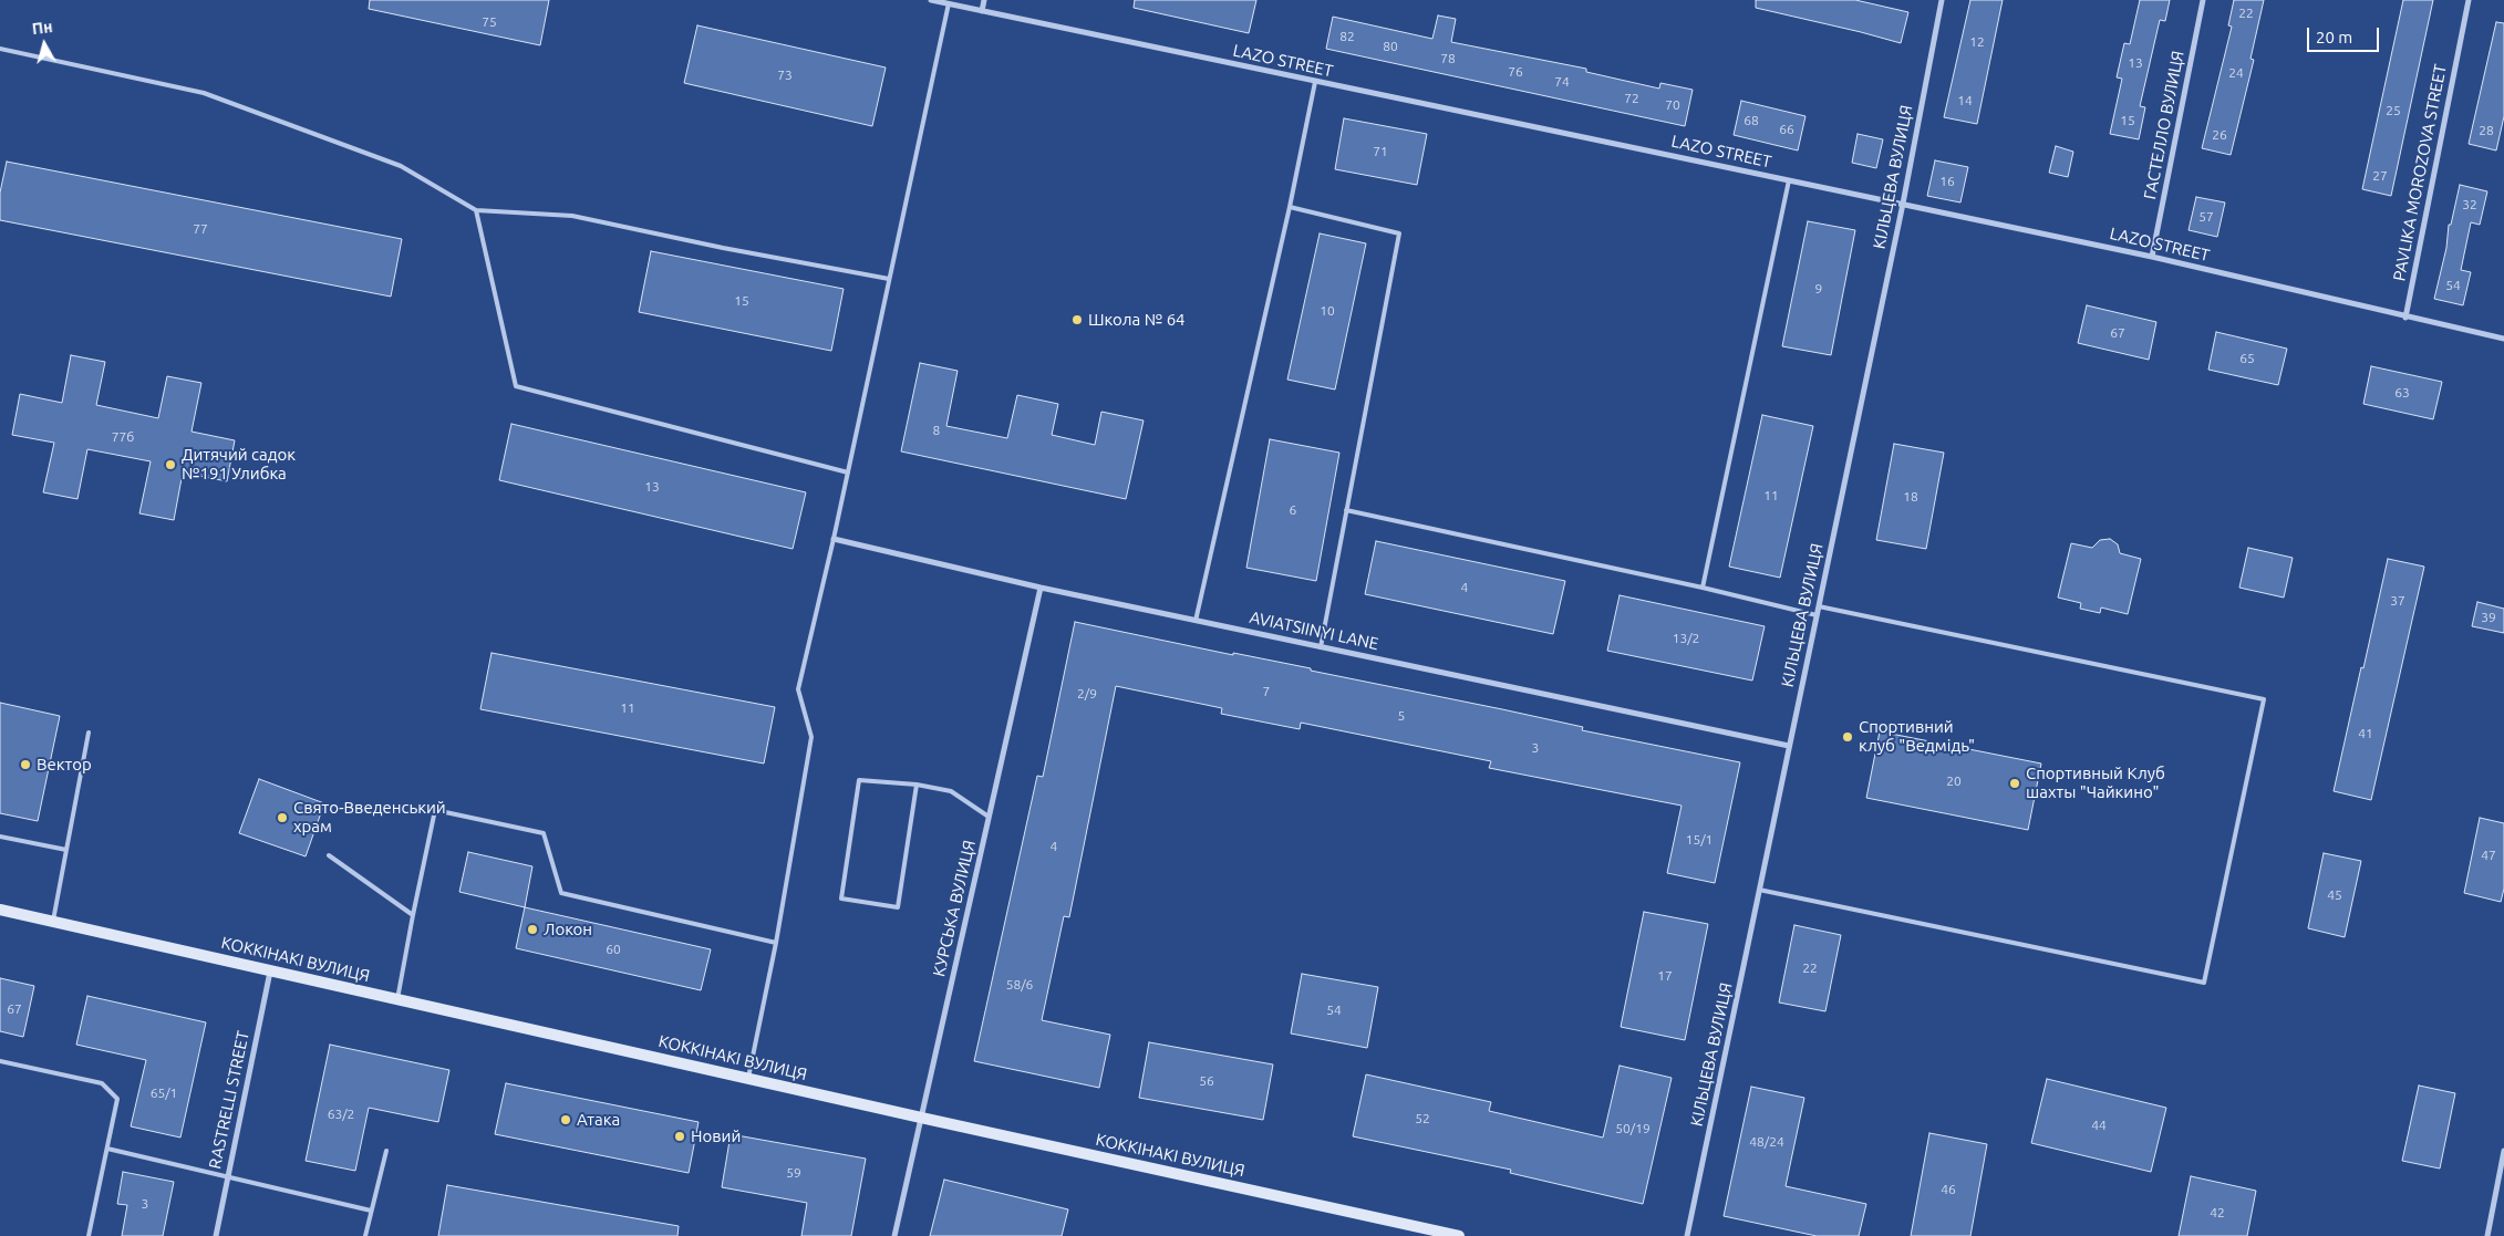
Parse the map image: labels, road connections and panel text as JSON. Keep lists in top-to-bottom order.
{
  "streets": {
    "street": [
      "LAZO STREET",
      "ГАСТЕЛЛО ВУЛИЦЯ",
      "PAVLIKA MOROZOVA STREET",
      "КІЛЬЦЕВА ВУЛИЦЯ",
      "AVIATSIINYI LANE",
      "КУРСЬКА ВУЛИЦЯ",
      "КОККІНАКІ ВУЛИЦЯ",
      "RASTRELLI STREET"
    ]
  },
  "crossings": [
    ["LAZO STREET", "ГАСТЕЛЛО ВУЛИЦЯ"],
    ["LAZO STREET", "PAVLIKA MOROZOVA STREET"],
    ["LAZO STREET", "КІЛЬЦЕВА ВУЛИЦЯ"],
    ["КІЛЬЦЕВА ВУЛИЦЯ", "AVIATSIINYI LANE"],
    ["AVIATSIINYI LANE", "КУРСЬКА ВУЛИЦЯ"],
    ["КУРСЬКА ВУЛИЦЯ", "КОККІНАКІ ВУЛИЦЯ"],
    ["КОККІНАКІ ВУЛИЦЯ", "RASTRELLI STREET"]
  ],
  "places": [
    "Школа № 64",
    "Дитячий садок №191 Улибка",
    "Спортивний клуб \"Ведмідь\"",
    "Вектор",
    "Спортивный Клуб шахты \"Чайкино\"",
    "Свято-Введенський храм",
    "Локон",
    "Атака",
    "Новий"
  ],
  "house_numbers": [
    "22",
    "75",
    "82",
    "12",
    "80",
    "78",
    "13",
    "76",
    "24",
    "73",
    "74",
    "72",
    "14",
    "70",
    "25",
    "68",
    "15",
    "66",
    "28",
    "26",
    "71",
    "27",
    "16",
    "32",
    "57",
    "77",
    "54",
    "9",
    "15",
    "10",
    "67",
    "65",
    "63",
    "8",
    "77б",
    "13",
    "11",
    "18",
    "6",
    "4",
    "37",
    "39",
    "13/2",
    "7",
    "2/9",
    "11",
    "5",
    "41",
    "3",
    "20",
    "15/1",
    "4",
    "47",
    "45",
    "60",
    "22",
    "17",
    "58/6",
    "67",
    "54",
    "56",
    "65/1",
    "63/2",
    "52",
    "44",
    "50/19",
    "48/24",
    "59",
    "46",
    "3",
    "42"
  ],
  "scale_bar": "20 m",
  "north": "top"
}
